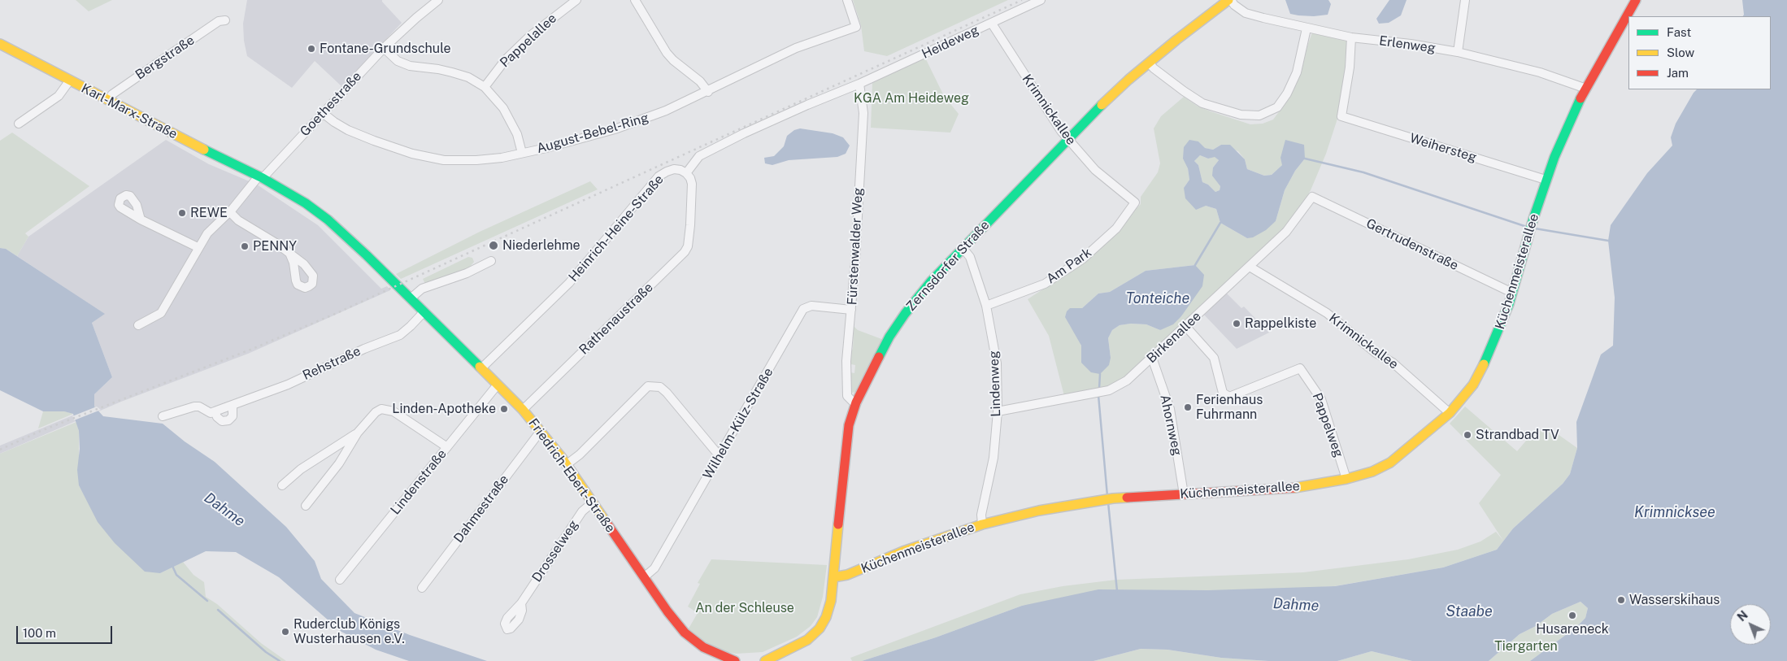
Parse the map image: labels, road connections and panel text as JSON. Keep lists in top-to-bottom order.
{
  "streets": {
    "street": [
      "Pappelallee",
      "Heideweg",
      "Erlenweg",
      "Bergstraße",
      "Goethestraße",
      "Krimnickallee",
      "Karl-Marx-Straße",
      "August-Bebel-Ring",
      "Weihersteg",
      "Heinrich-Heine-Straße",
      "Gertrudenstraße",
      "Fürstenwalder Weg",
      "Zernsdorfer Straße",
      "Am Park",
      "Küchenmeisterallee",
      "Rathenaustraße",
      "Birkenallee",
      "Rehstraße",
      "Lindenweg",
      "Wilhelm-Külz-Straße",
      "Ahornweg",
      "Pappelweg",
      "Friedrich-Ebert-Straße",
      "Lindenstraße",
      "Dahmestraße",
      "Drosselweg"
    ]
  },
  "crossings": [
    ["Heideweg", "Krimnickallee"],
    ["Heideweg", "Fürstenwalder Weg"],
    ["Erlenweg", "Weihersteg"],
    ["Erlenweg", "Zernsdorfer Straße"],
    ["Erlenweg", "Küchenmeisterallee"],
    ["Bergstraße", "Karl-Marx-Straße"],
    ["Goethestraße", "Karl-Marx-Straße"],
    ["Goethestraße", "August-Bebel-Ring"],
    ["Krimnickallee", "Zernsdorfer Straße"],
    ["Krimnickallee", "Am Park"],
    ["Krimnickallee", "Küchenmeisterallee"],
    ["Krimnickallee", "Birkenallee"],
    ["Karl-Marx-Straße", "Friedrich-Ebert-Straße"],
    ["Weihersteg", "Küchenmeisterallee"],
    ["Heinrich-Heine-Straße", "Rathenaustraße"],
    ["Heinrich-Heine-Straße", "Friedrich-Ebert-Straße"],
    ["Gertrudenstraße", "Küchenmeisterallee"],
    ["Gertrudenstraße", "Birkenallee"],
    ["Fürstenwalder Weg", "Zernsdorfer Straße"],
    ["Fürstenwalder Weg", "Wilhelm-Külz-Straße"],
    ["Zernsdorfer Straße", "Küchenmeisterallee"],
    ["Zernsdorfer Straße", "Lindenweg"],
    ["Am Park", "Lindenweg"],
    ["Küchenmeisterallee", "Lindenweg"],
    ["Küchenmeisterallee", "Ahornweg"],
    ["Küchenmeisterallee", "Pappelweg"],
    ["Rathenaustraße", "Friedrich-Ebert-Straße"],
    ["Birkenallee", "Lindenweg"],
    ["Birkenallee", "Ahornweg"],
    ["Birkenallee", "Pappelweg"],
    ["Rehstraße", "Friedrich-Ebert-Straße"],
    ["Wilhelm-Külz-Straße", "Friedrich-Ebert-Straße"],
    ["Friedrich-Ebert-Straße", "Lindenstraße"],
    ["Friedrich-Ebert-Straße", "Dahmestraße"],
    ["Friedrich-Ebert-Straße", "Drosselweg"]
  ],
  "water": [
    "Tonteiche",
    "Dahme",
    "Krimnicksee",
    "Staabe"
  ],
  "parks": ["KGA Am Heideweg", "An der Schleuse", "Tiergarten"],
  "places": [
    "Fontane-Grundschule",
    "REWE",
    "Niederlehme",
    "PENNY",
    "Rappelkiste",
    "Ferienhaus Fuhrmann",
    "Linden-Apotheke",
    "Strandbad TV",
    "Wasserskihaus",
    "Husareneck",
    "Ruderclub Königs Wusterhausen e.V."
  ],
  "legend": ["Fast", "Slow", "Jam"],
  "scale_bar": "100 m",
  "north": "top left"
}
